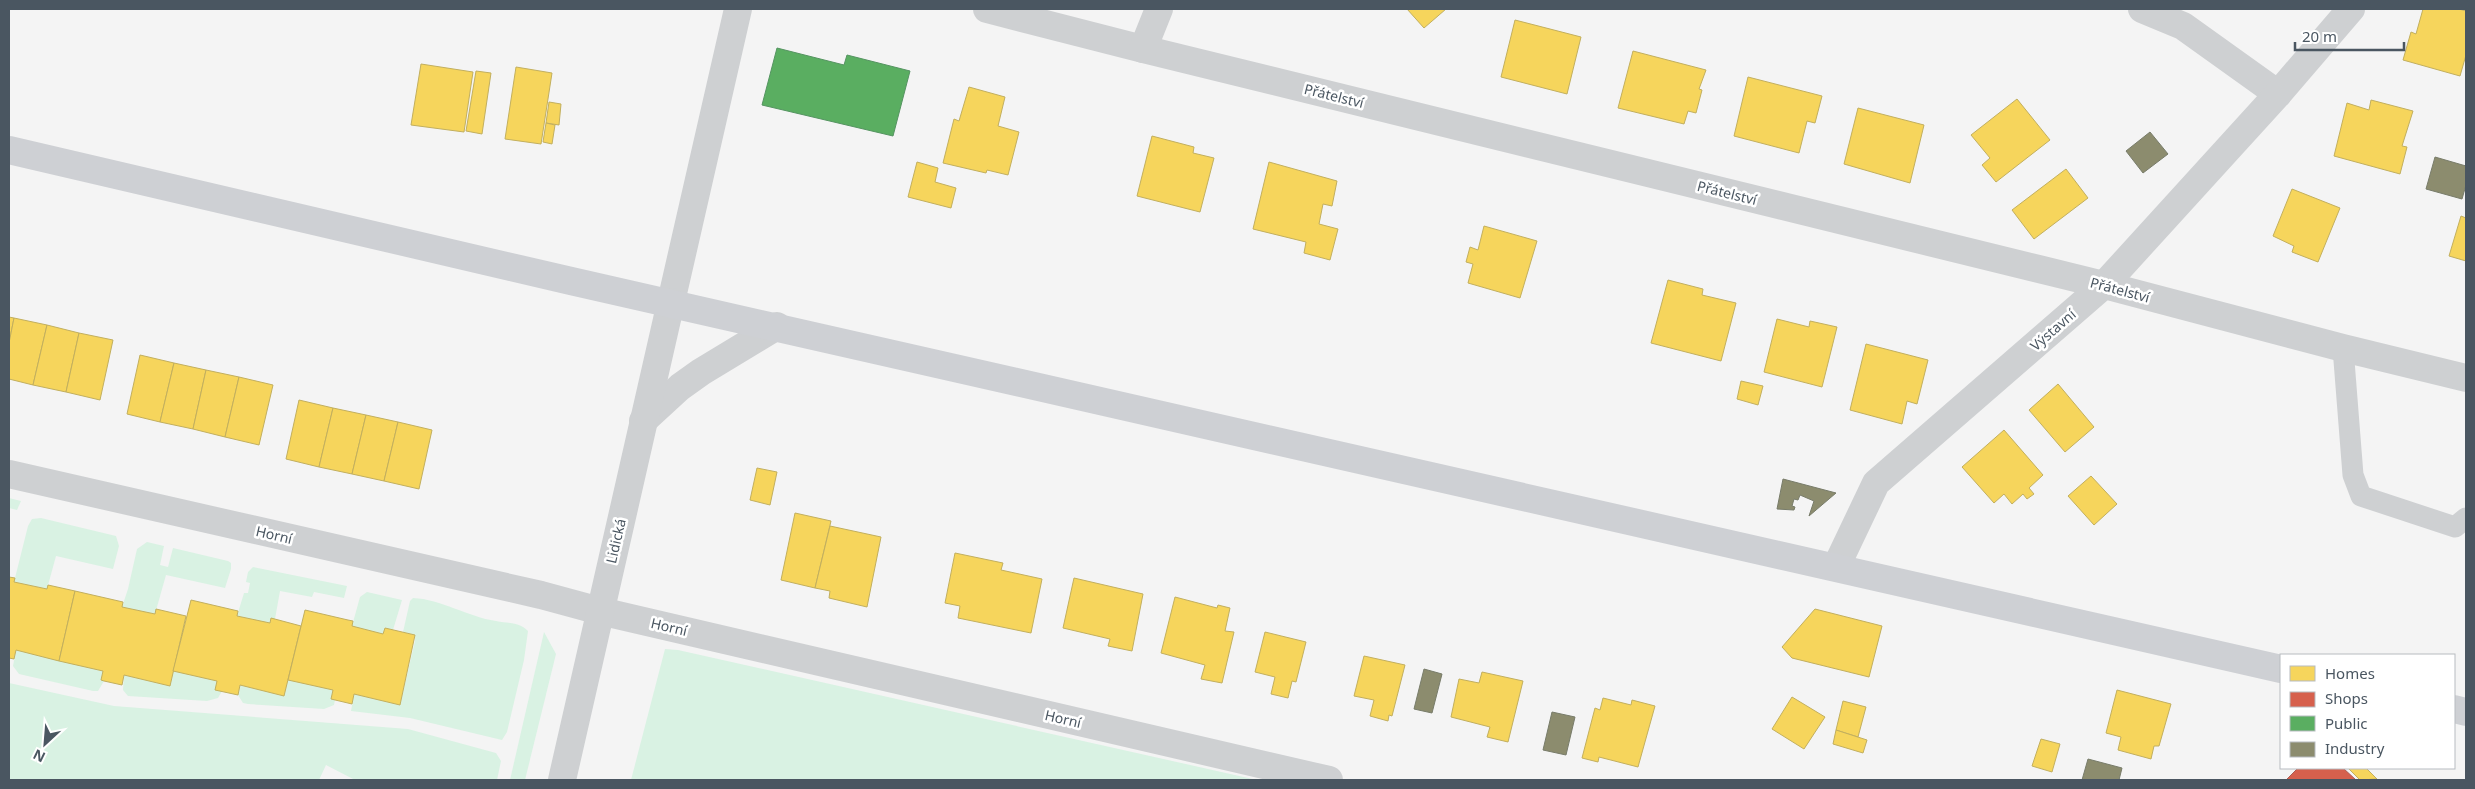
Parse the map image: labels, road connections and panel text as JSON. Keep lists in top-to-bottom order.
{
  "streets": {
    "street": [
      "Přátelství",
      "Výstavní",
      "Horní",
      "Lidická"
    ]
  },
  "crossings": [
    ["Přátelství", "Výstavní"],
    ["Horní", "Lidická"]
  ],
  "legend": [
    "Homes",
    "Shops",
    "Public",
    "Industry"
  ],
  "scale_bar": "20 m",
  "north": "bottom left"
}
